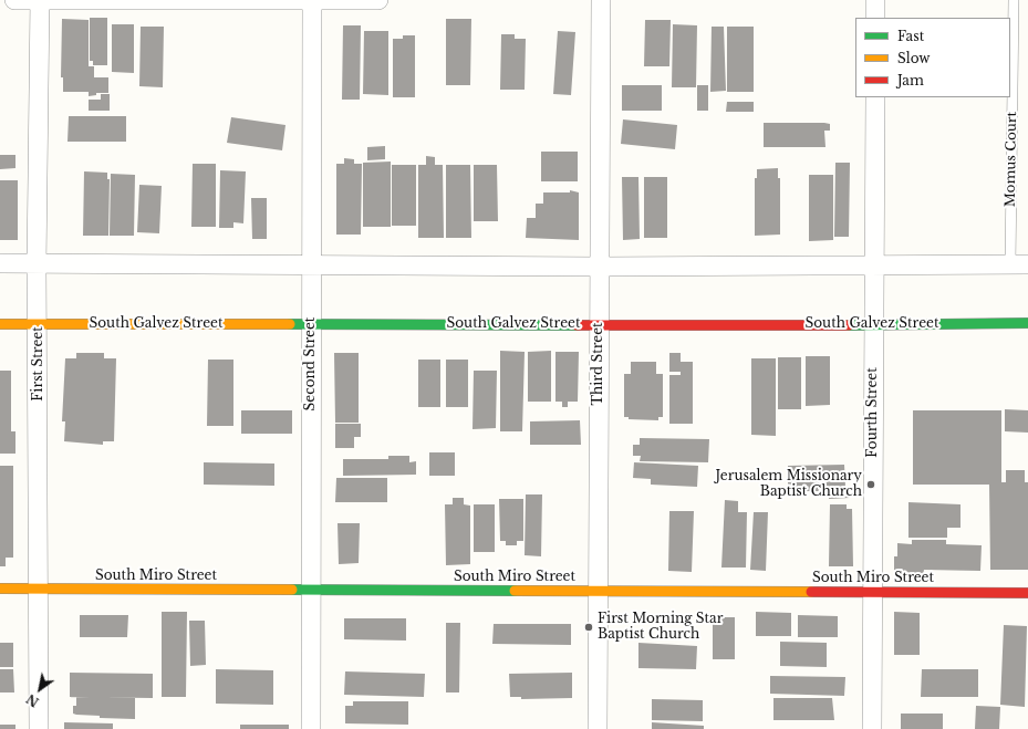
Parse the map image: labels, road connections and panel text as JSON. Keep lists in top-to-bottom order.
{
  "streets": {
    "street": [
      "South Galvez Street",
      "First Street",
      "Second Street",
      "Third Street",
      "Fourth Street",
      "South Miro Street"
    ],
    "lane": ["Momus Court"]
  },
  "crossings": [
    ["South Galvez Street", "First Street"],
    ["South Galvez Street", "Second Street"],
    ["South Galvez Street", "Third Street"],
    ["South Galvez Street", "Fourth Street"],
    ["First Street", "South Miro Street"],
    ["Second Street", "South Miro Street"],
    ["Third Street", "South Miro Street"],
    ["Fourth Street", "South Miro Street"]
  ],
  "places": ["Jerusalem Missionary Baptist Church", "First Morning Star Baptist Church"],
  "legend": ["Fast", "Slow", "Jam"],
  "north": "bottom left"
}
